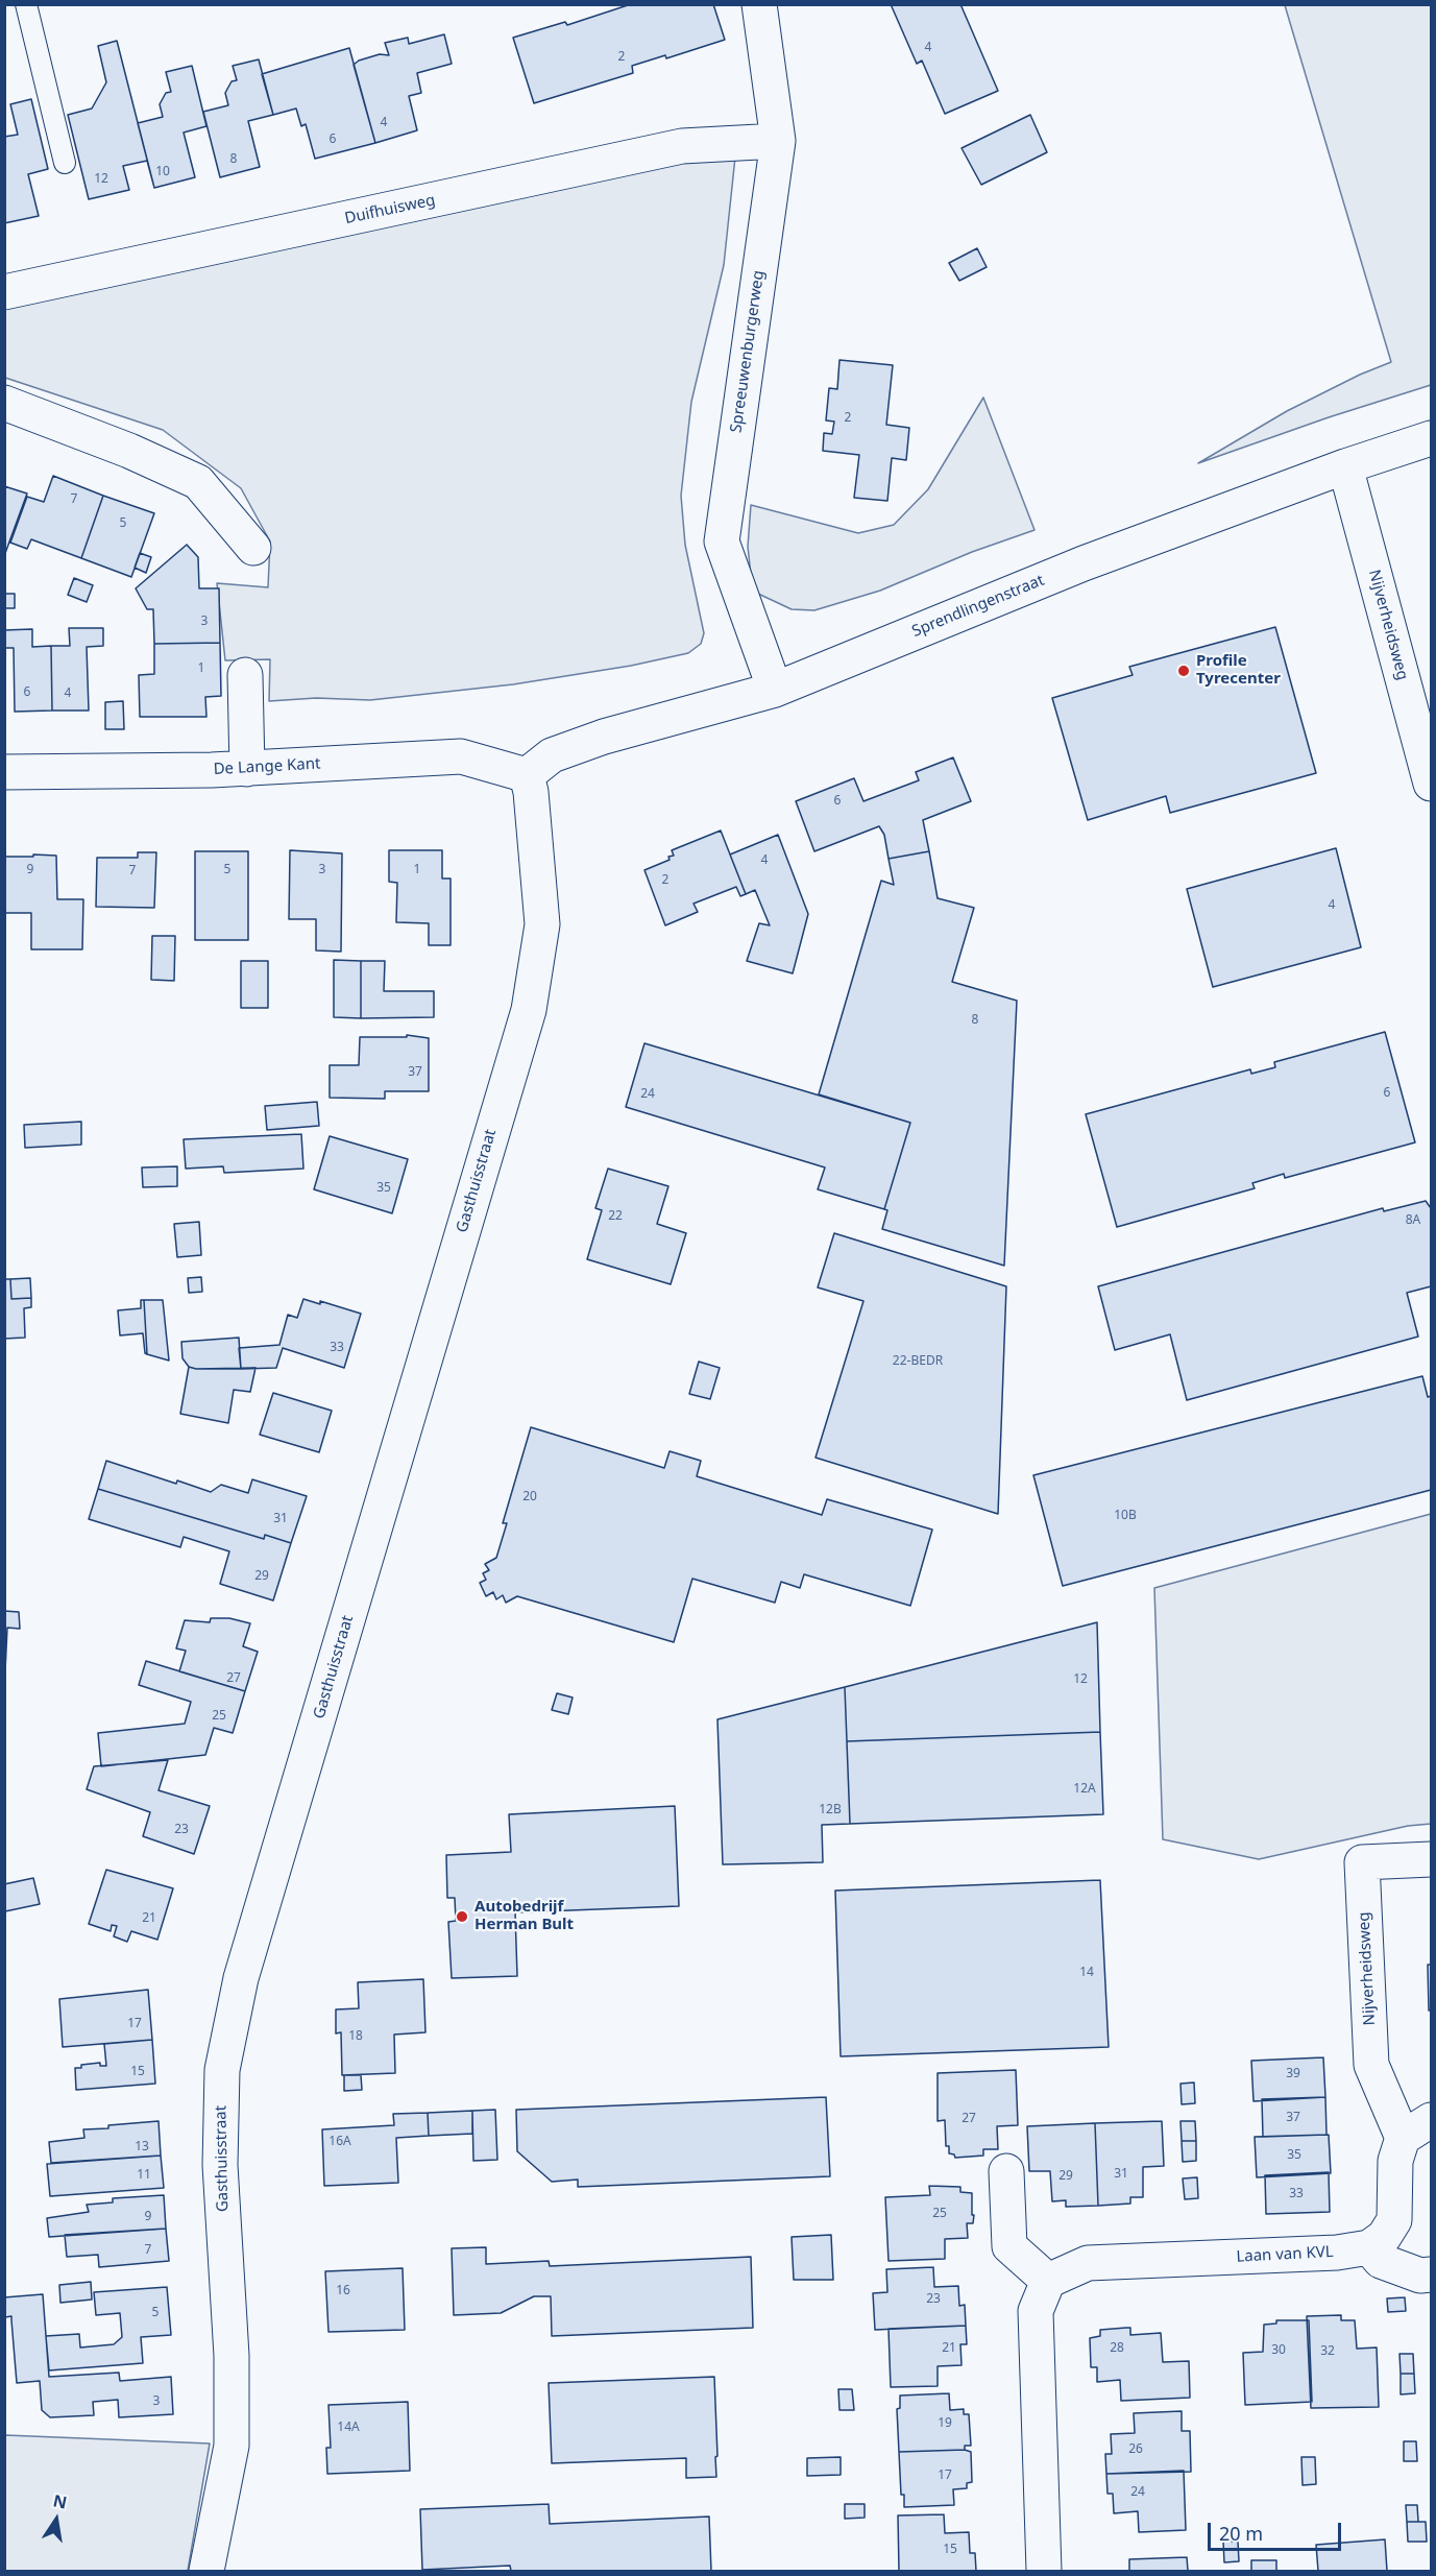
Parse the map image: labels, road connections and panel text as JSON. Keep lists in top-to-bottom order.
{
  "streets": {
    "street": [
      "Duifhuisweg",
      "Spreeuwenburgerweg",
      "Sprendlingenstraat",
      "Nijverheidsweg",
      "De Lange Kant",
      "Gasthuisstraat",
      "Laan van KVL"
    ]
  },
  "crossings": [
    ["Duifhuisweg", "Spreeuwenburgerweg"],
    ["Spreeuwenburgerweg", "Sprendlingenstraat"],
    ["Sprendlingenstraat", "Nijverheidsweg"],
    ["Sprendlingenstraat", "De Lange Kant"],
    ["Sprendlingenstraat", "Gasthuisstraat"],
    ["De Lange Kant", "Gasthuisstraat"]
  ],
  "places": ["Profile Tyrecenter", "Autobedrijf Herman Bult"],
  "house_numbers": [
    "4",
    "2",
    "4",
    "6",
    "8",
    "10",
    "12",
    "2",
    "7",
    "5",
    "3",
    "1",
    "6",
    "4",
    "6",
    "4",
    "9",
    "5",
    "3",
    "1",
    "7",
    "2",
    "4",
    "8",
    "37",
    "6",
    "24",
    "35",
    "22",
    "8A",
    "33",
    "22-BEDR",
    "20",
    "10B",
    "31",
    "29",
    "27",
    "12",
    "25",
    "12A",
    "12B",
    "23",
    "21",
    "14",
    "17",
    "18",
    "15",
    "39",
    "37",
    "27",
    "16A",
    "13",
    "35",
    "31",
    "11",
    "29",
    "33",
    "25",
    "9",
    "7",
    "16",
    "23",
    "5",
    "21",
    "28",
    "30",
    "32",
    "3",
    "19",
    "14A",
    "26",
    "17",
    "24",
    "15"
  ],
  "scale_bar": "20 m",
  "north": "top"
}
